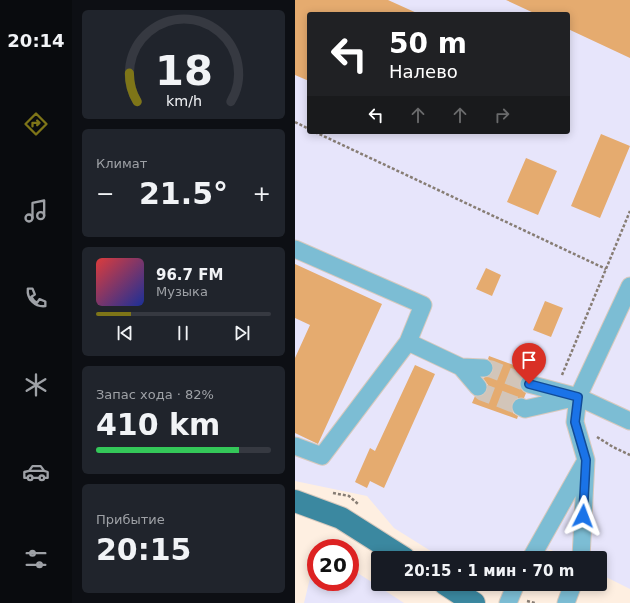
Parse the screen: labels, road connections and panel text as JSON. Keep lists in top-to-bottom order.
{
  "page": {
    "tabs": "20:14",
    "turn": ["50 m", "Налево"],
    "tile": [
      "Климат",
      ["Запас хода · 82%", "410 km"],
      ["Прибытие", "20:15"]
    ],
    "heat": ["−", "21.5°", "+"],
    "song": ["96.7 FM", "Музыка"],
    "limit": "20",
    "trip": "20:15 · 1 мин · 70 m",
    "gauge": ["18", "km/h"]
  }
}
